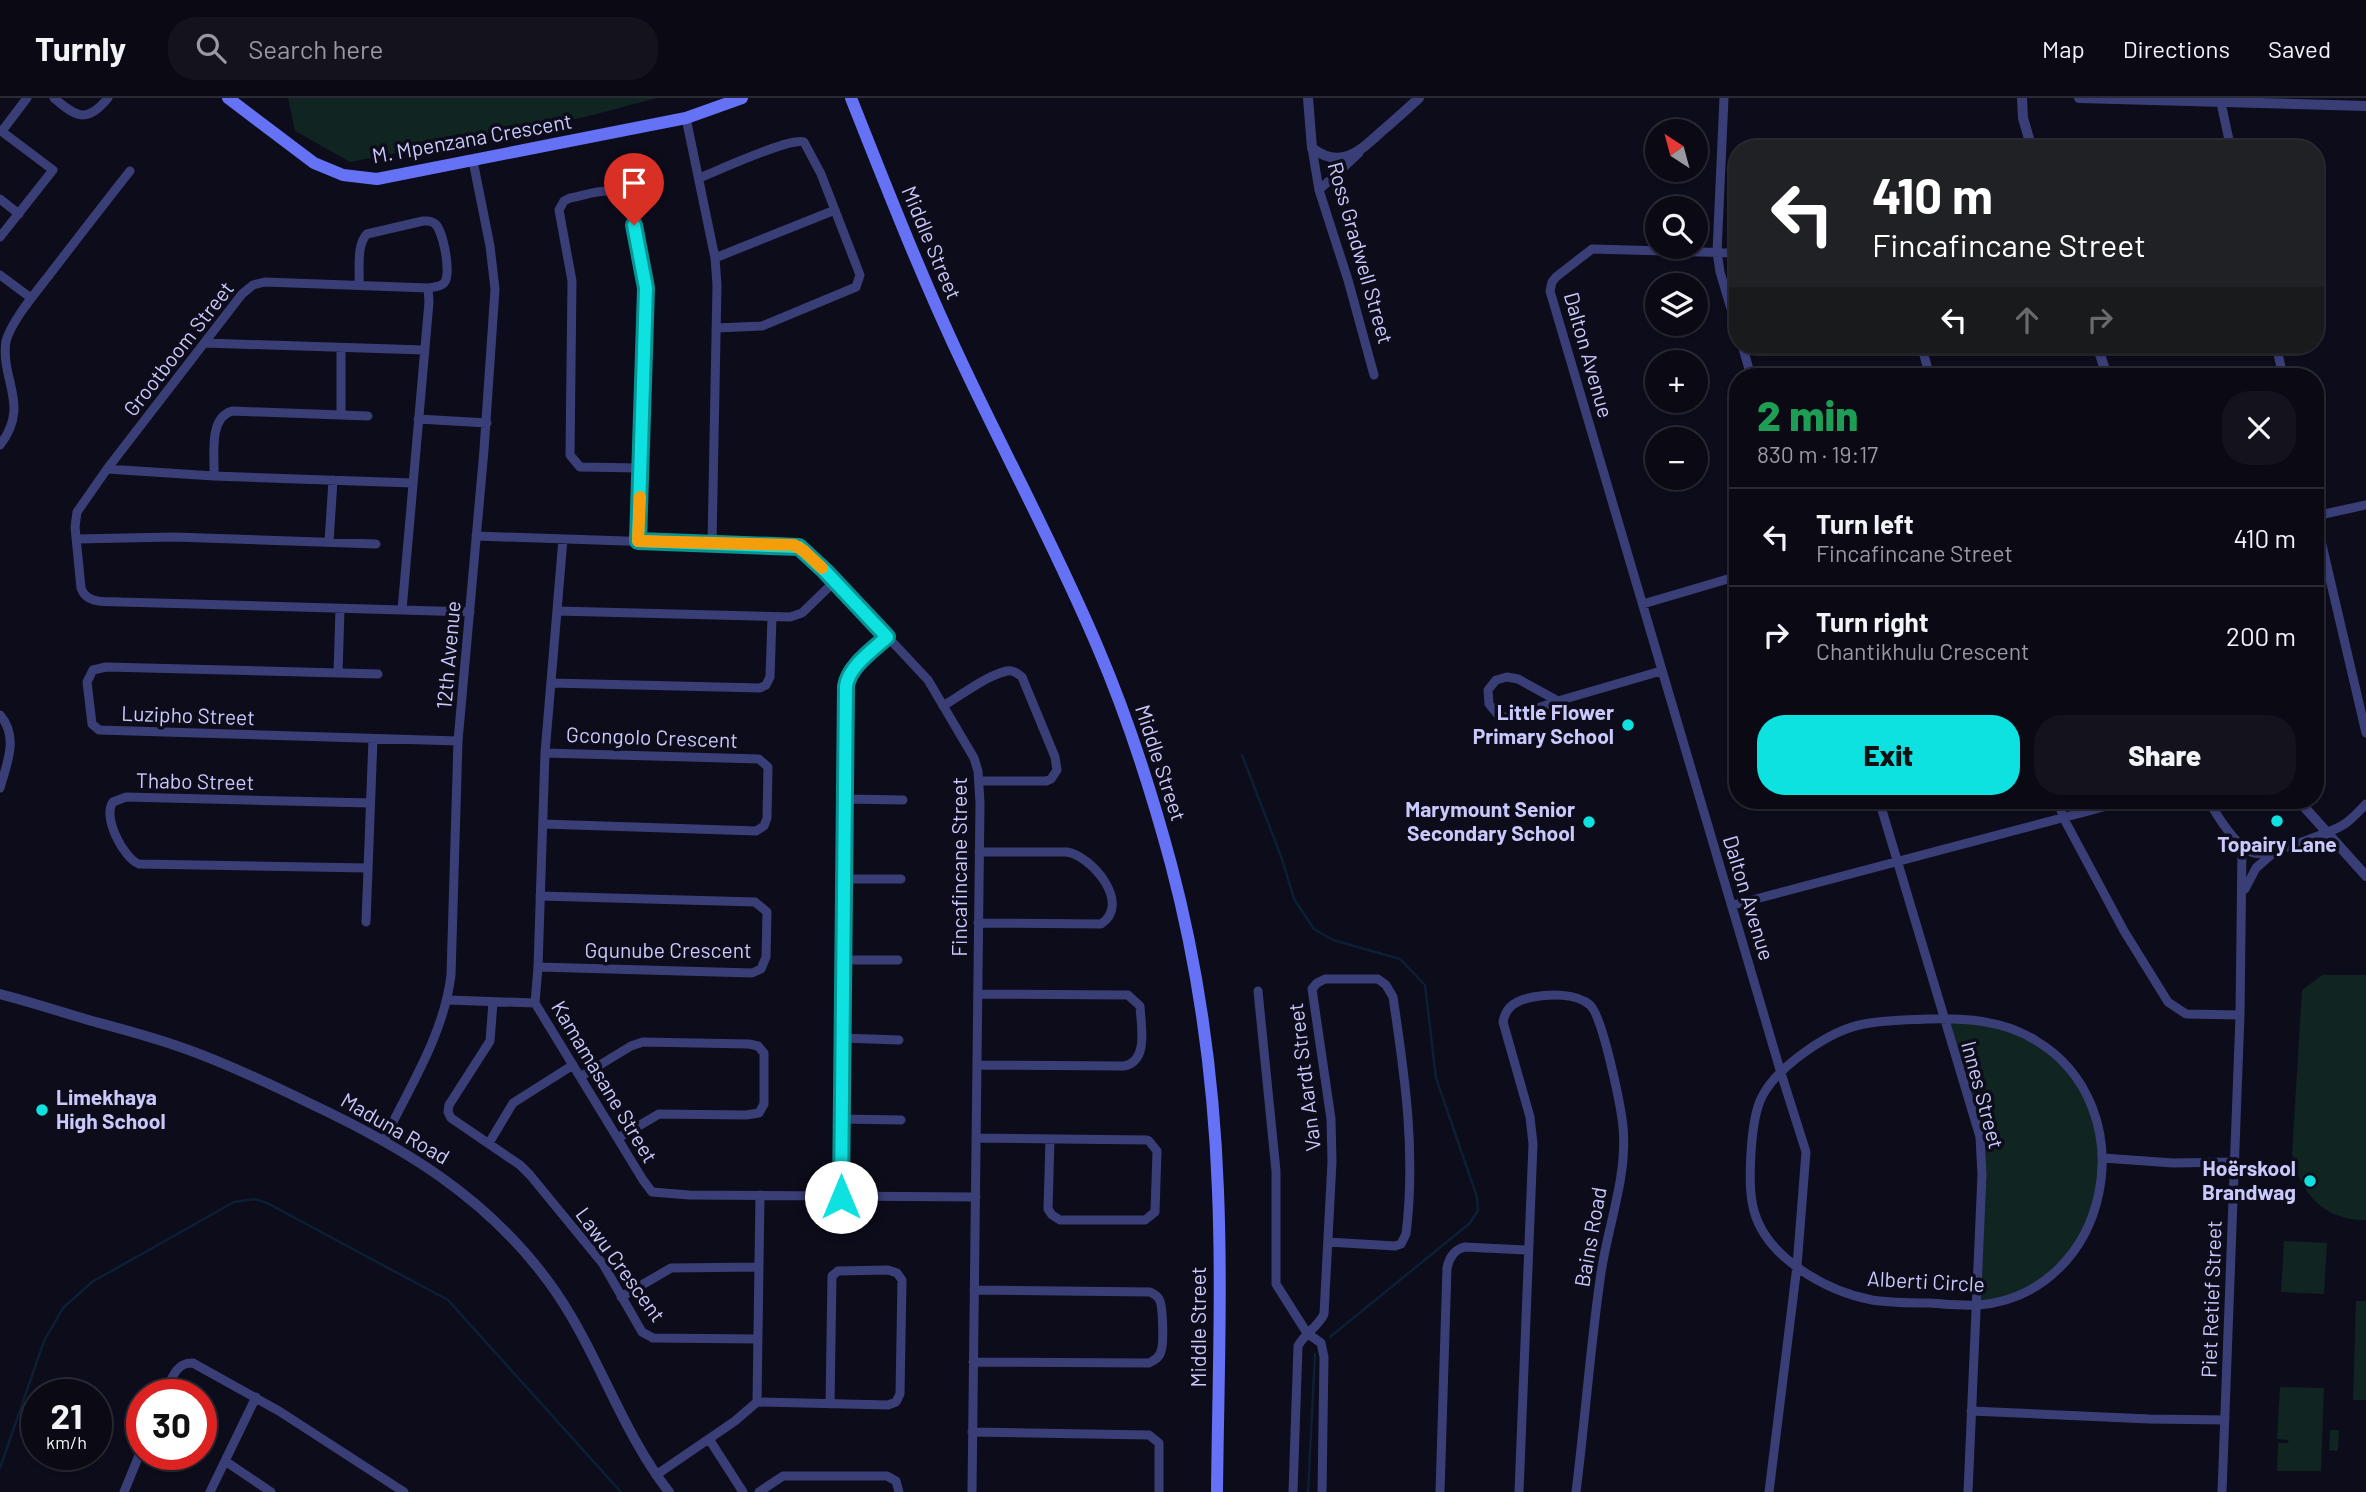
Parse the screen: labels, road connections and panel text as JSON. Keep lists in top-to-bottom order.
{
  "streets": {
    "main road": ["M. Mpenzana Crescent", "Middle Street"],
    "street": [
      "Ross Gradwell Street",
      "Grootboom Street",
      "Dalton Avenue",
      "12th Avenue",
      "Luzipho Street",
      "Gcongolo Crescent",
      "Thabo Street",
      "Fincafincane Street",
      "Gqunube Crescent",
      "Van Aardt Street",
      "Kamamasane Street",
      "Innes Street",
      "Maduna Road",
      "Bains Road",
      "Lawu Crescent",
      "Alberti Circle",
      "Piet Retief Street"
    ]
  },
  "crossings": [
    ["M. Mpenzana Crescent", "12th Avenue"],
    ["Grootboom Street", "12th Avenue"],
    ["Dalton Avenue", "Alberti Circle"],
    ["12th Avenue", "Luzipho Street"],
    ["12th Avenue", "Fincafincane Street"],
    ["12th Avenue", "Maduna Road"],
    ["Gcongolo Crescent", "Kamamasane Street"],
    ["Fincafincane Street", "Kamamasane Street"],
    ["Gqunube Crescent", "Kamamasane Street"],
    ["Innes Street", "Alberti Circle"]
  ],
  "places": [
    "Little Flower Primary School",
    "Topairy Lane",
    "Marymount Senior Secondary School",
    "Limekhaya High School",
    "Hoërskool Brandwag"
  ],
  "north": "top left",
  "page": {
    "header": "Turnly",
    "search": "Search here",
    "nav": ["Map", "Directions", "Saved"],
    "map_buttons": ["+", "−"],
    "turn": ["410 m", "Fincafincane Street"],
    "heading": ["2 min", "830 m · 19:17"],
    "list": [
      {
        "name": "Turn left",
        "note": "Fincafincane Street",
        "value": "410 m"
      },
      {
        "name": "Turn right",
        "note": "Chantikhulu Crescent",
        "value": "200 m"
      }
    ],
    "buttons": ["Exit", "Share"],
    "speed": "21 km/h",
    "limit": "30"
  }
}
